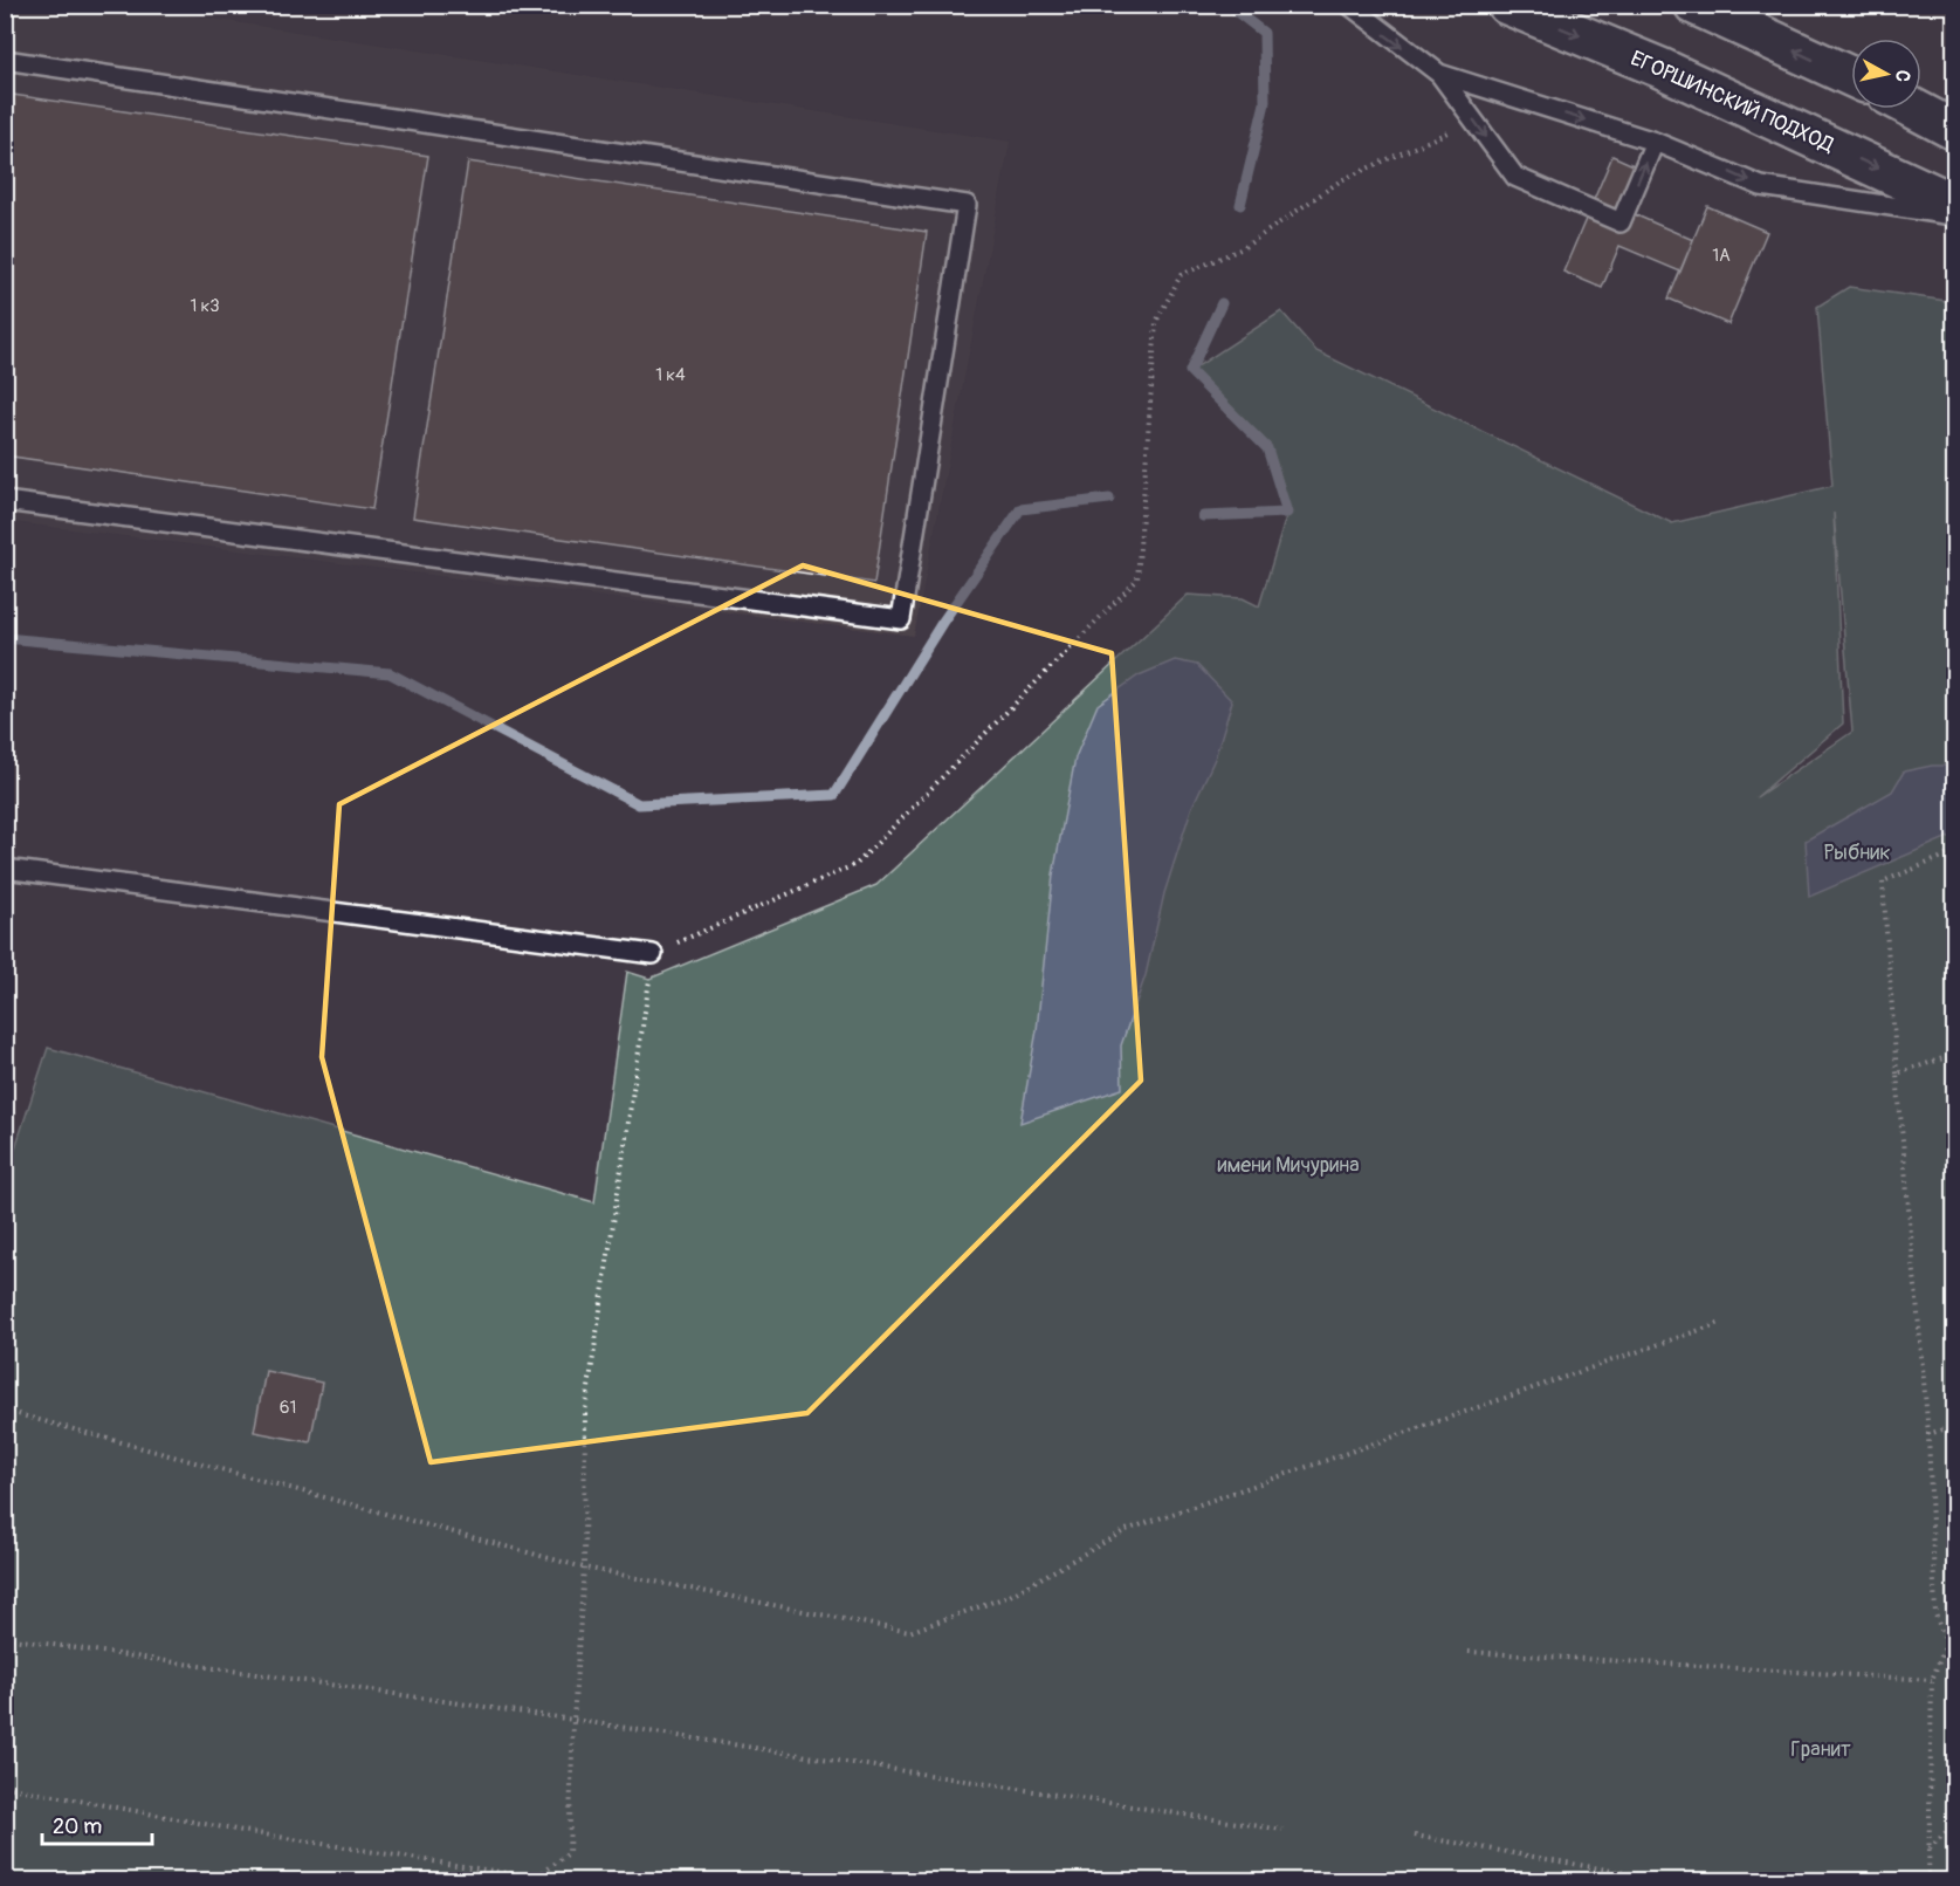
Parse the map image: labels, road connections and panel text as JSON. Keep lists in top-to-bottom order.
{
  "streets": {
    "main road": ["ЕГОРШИНСКИЙ ПОДХОД"]
  },
  "parks": ["Рыбник", "имени Мичурина", "Гранит"],
  "house_numbers": [
    "1А",
    "1 к3",
    "1 к4",
    "61"
  ],
  "scale_bar": "20 m",
  "north": "right"
}
